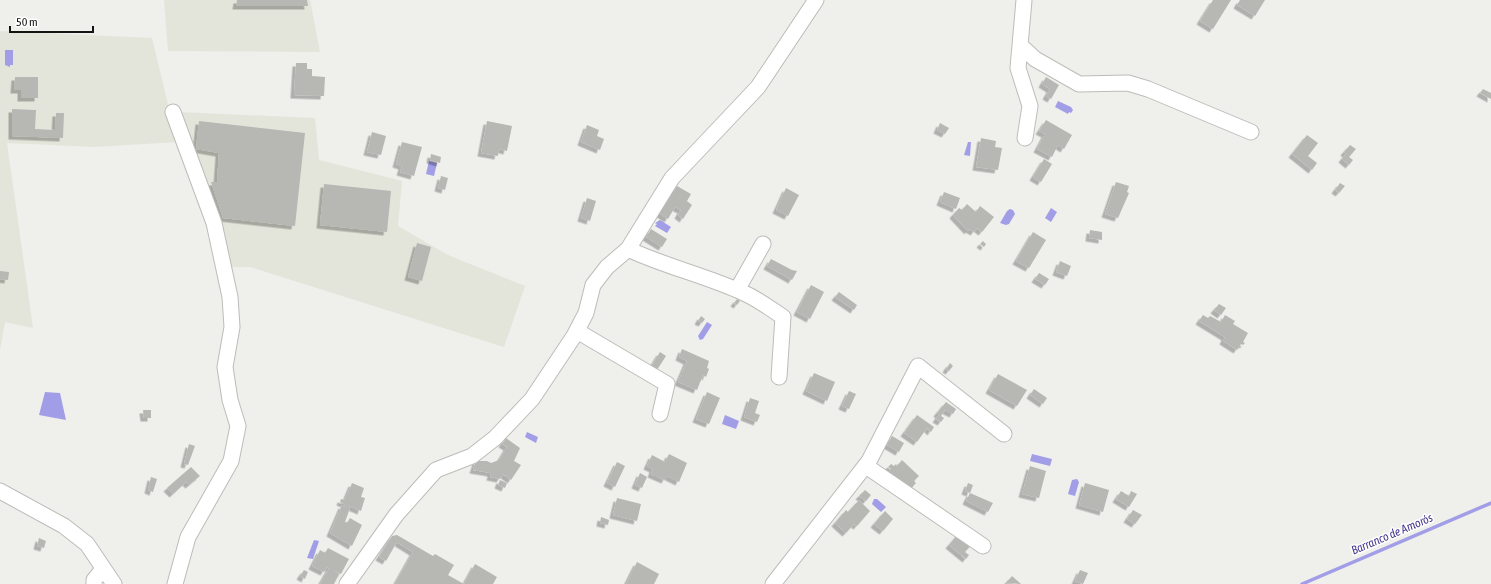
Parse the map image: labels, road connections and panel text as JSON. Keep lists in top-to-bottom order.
{
  "water": ["Barranco de Amorós"],
  "scale_bar": "50 m"
}
